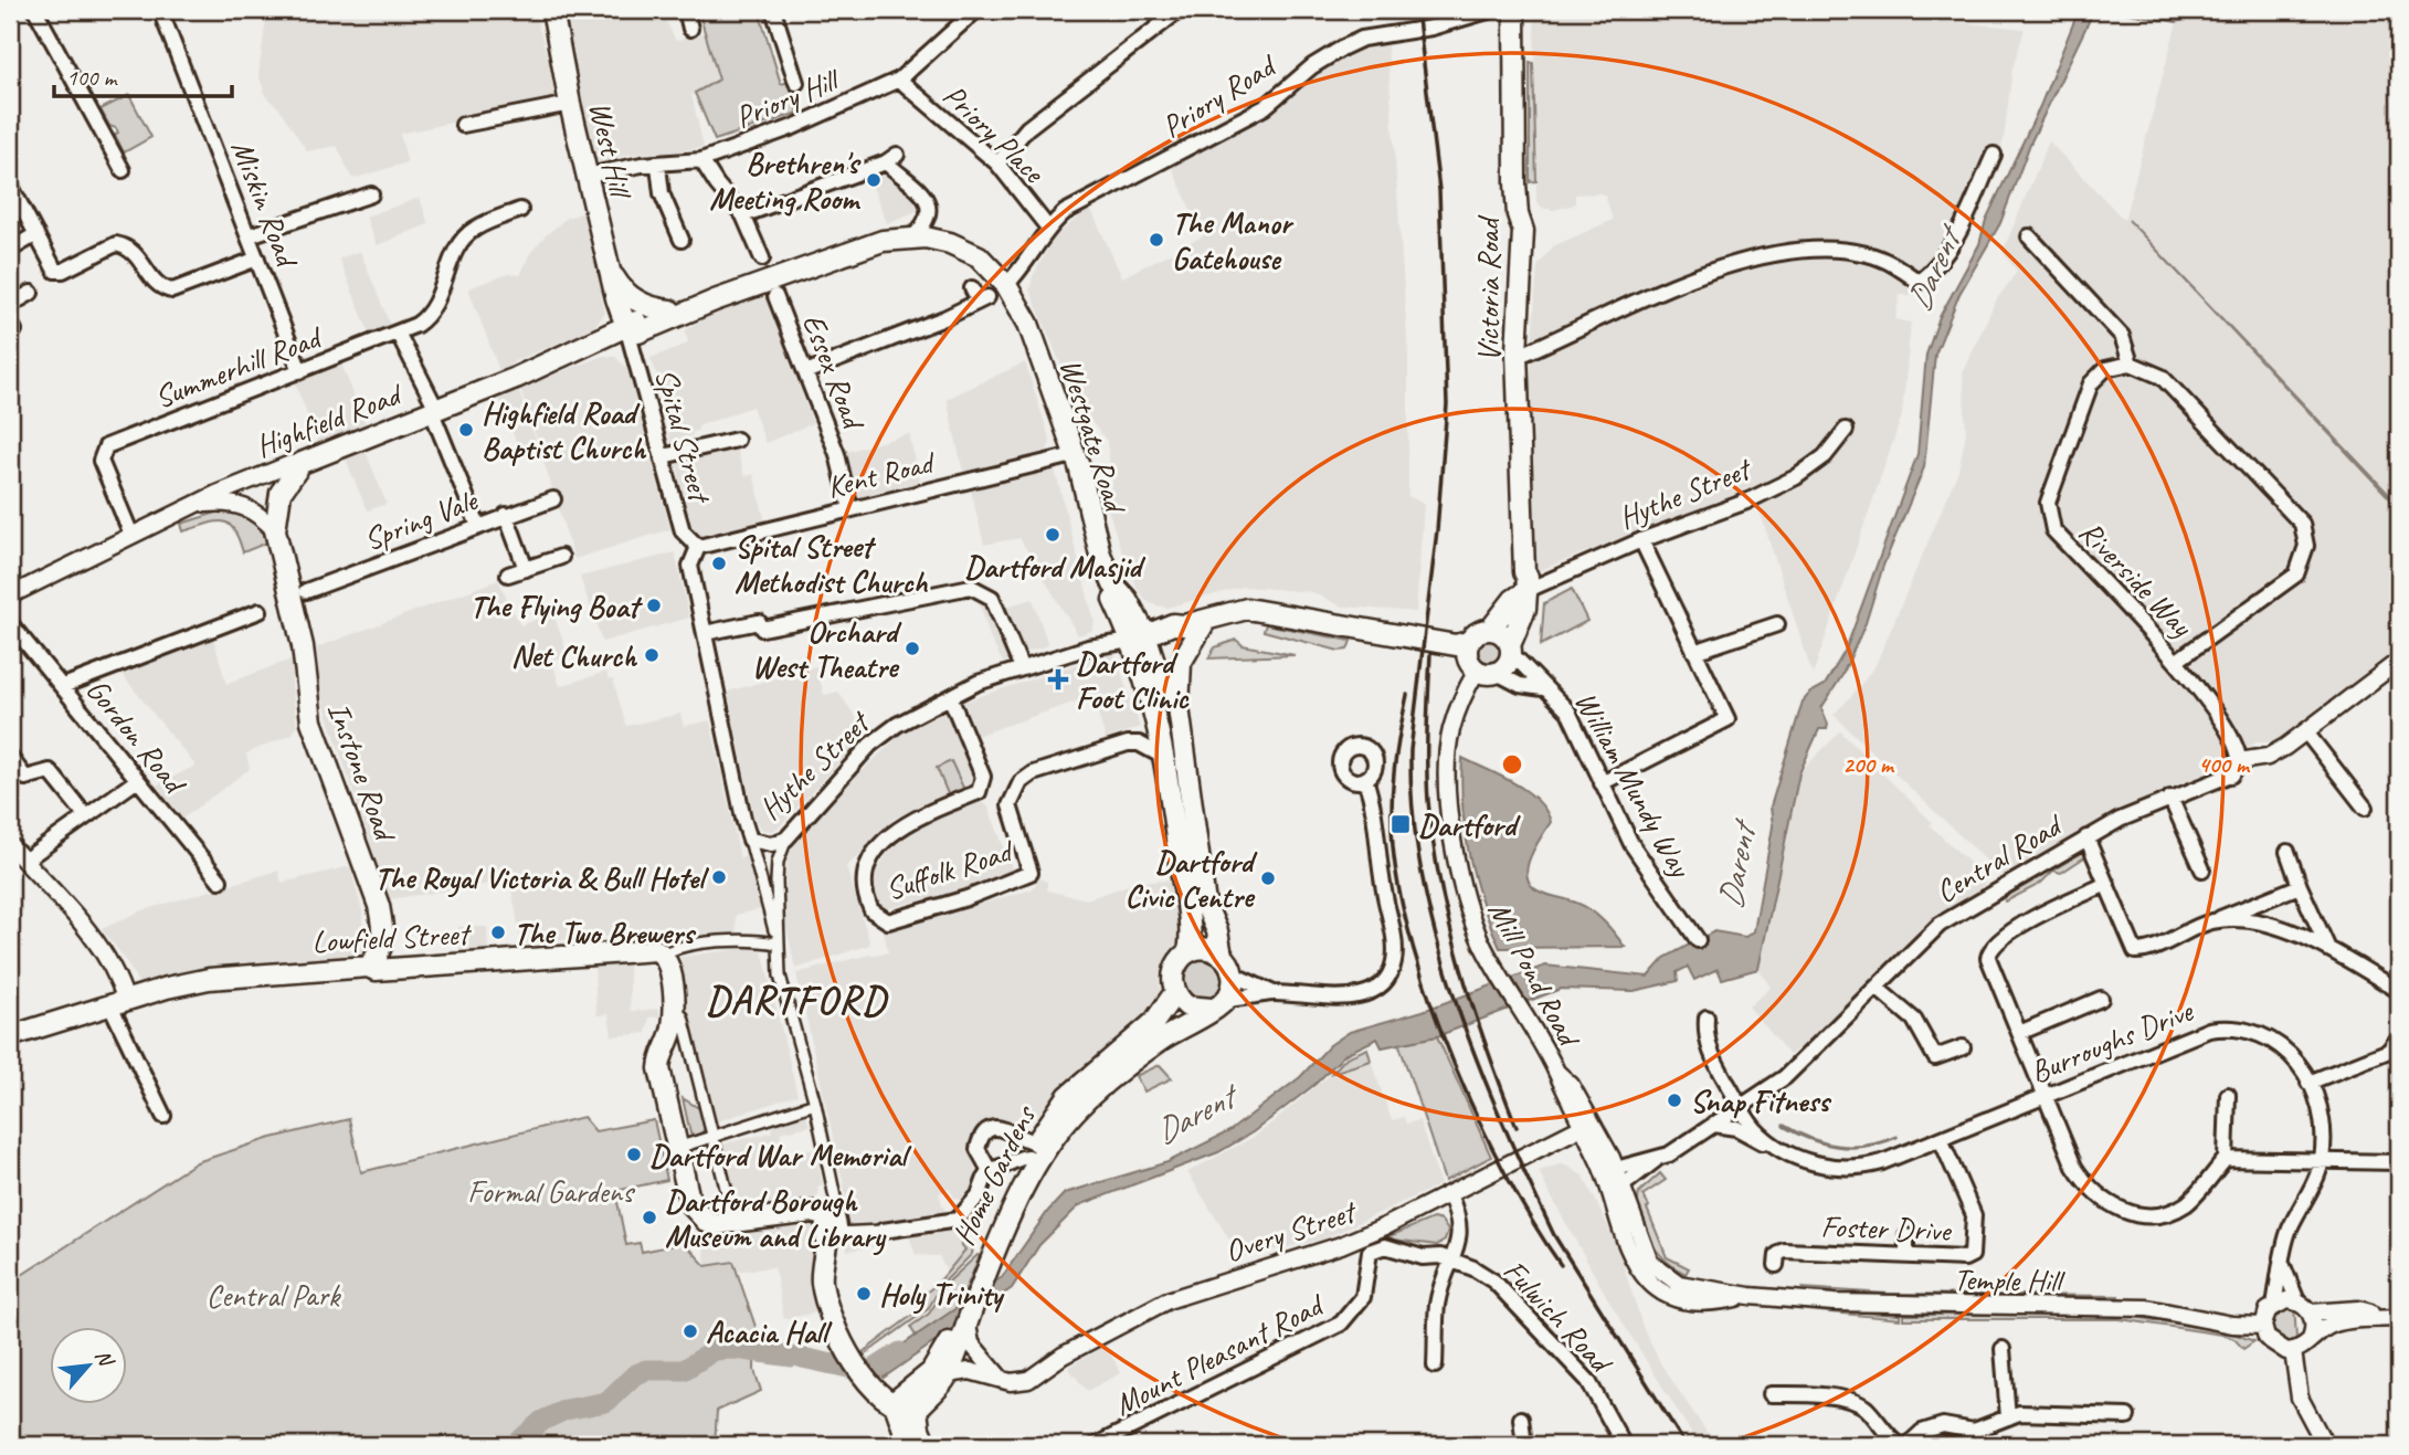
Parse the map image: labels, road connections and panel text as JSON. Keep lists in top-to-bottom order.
{
  "streets": {
    "main road": [
      "West Hill",
      "Victoria Road",
      "Highfield Road",
      "Westgate Road",
      "Hythe Street",
      "Instone Road",
      "Lowfield Street",
      "Home Gardens"
    ],
    "street": [
      "Priory Road",
      "Priory Hill",
      "Priory Place",
      "Miskin Road",
      "Summerhill Road",
      "Essex Road",
      "Spital Street",
      "Kent Road",
      "Spring Vale",
      "Riverside Way",
      "Gordon Road",
      "William Mundy Way",
      "Central Road",
      "Suffolk Road",
      "Mill Pond Road",
      "Burroughs Drive",
      "Foster Drive",
      "Overy Street",
      "Temple Hill",
      "Fulwich Road",
      "Mount Pleasant Road"
    ]
  },
  "crossings": [
    ["Priory Road", "Priory Place"],
    ["Priory Road", "Westgate Road"],
    ["Priory Hill", "Priory Place"],
    ["Priory Hill", "West Hill"],
    ["Miskin Road", "Summerhill Road"],
    ["Victoria Road", "Hythe Street"],
    ["Victoria Road", "William Mundy Way"],
    ["Victoria Road", "Mill Pond Road"],
    ["Summerhill Road", "Highfield Road"],
    ["Essex Road", "Kent Road"],
    ["Highfield Road", "Spital Street"],
    ["Highfield Road", "Westgate Road"],
    ["Highfield Road", "Instone Road"],
    ["Spital Street", "Kent Road"],
    ["Spital Street", "Hythe Street"],
    ["Westgate Road", "Kent Road"],
    ["Westgate Road", "Hythe Street"],
    ["Hythe Street", "William Mundy Way"],
    ["Hythe Street", "Suffolk Road"],
    ["Hythe Street", "Mill Pond Road"],
    ["William Mundy Way", "Mill Pond Road"],
    ["Central Road", "Mill Pond Road"],
    ["Central Road", "Burroughs Drive"],
    ["Central Road", "Temple Hill"],
    ["Mill Pond Road", "Overy Street"],
    ["Mill Pond Road", "Temple Hill"],
    ["Burroughs Drive", "Foster Drive"],
    ["Burroughs Drive", "Temple Hill"],
    ["Home Gardens", "Overy Street"],
    ["Fulwich Road", "Mount Pleasant Road"]
  ],
  "districts": ["DARTFORD"],
  "water": ["Darent"],
  "parks": ["Formal Gardens", "Central Park"],
  "places": {
    "other": [
      "Brethren's Meeting Room",
      "The Manor Gatehouse",
      "Highfield Road Baptist Church",
      "Dartford Masjid",
      "Spital Street Methodist Church",
      "The Flying Boat",
      "Orchard West Theatre",
      "Net Church",
      "The Royal Victoria & Bull Hotel",
      "Dartford Civic Centre",
      "The Two Brewers",
      "Snap Fitness",
      "Dartford War Memorial",
      "Dartford Borough Museum and Library",
      "Holy Trinity",
      "Acacia Hall"
    ],
    "health": ["Dartford Foot Clinic"],
    "transit": ["Dartford"]
  },
  "scale_bar": "100 m",
  "north": "top right",
  "rings": ["200 m", "400 m"]
}
